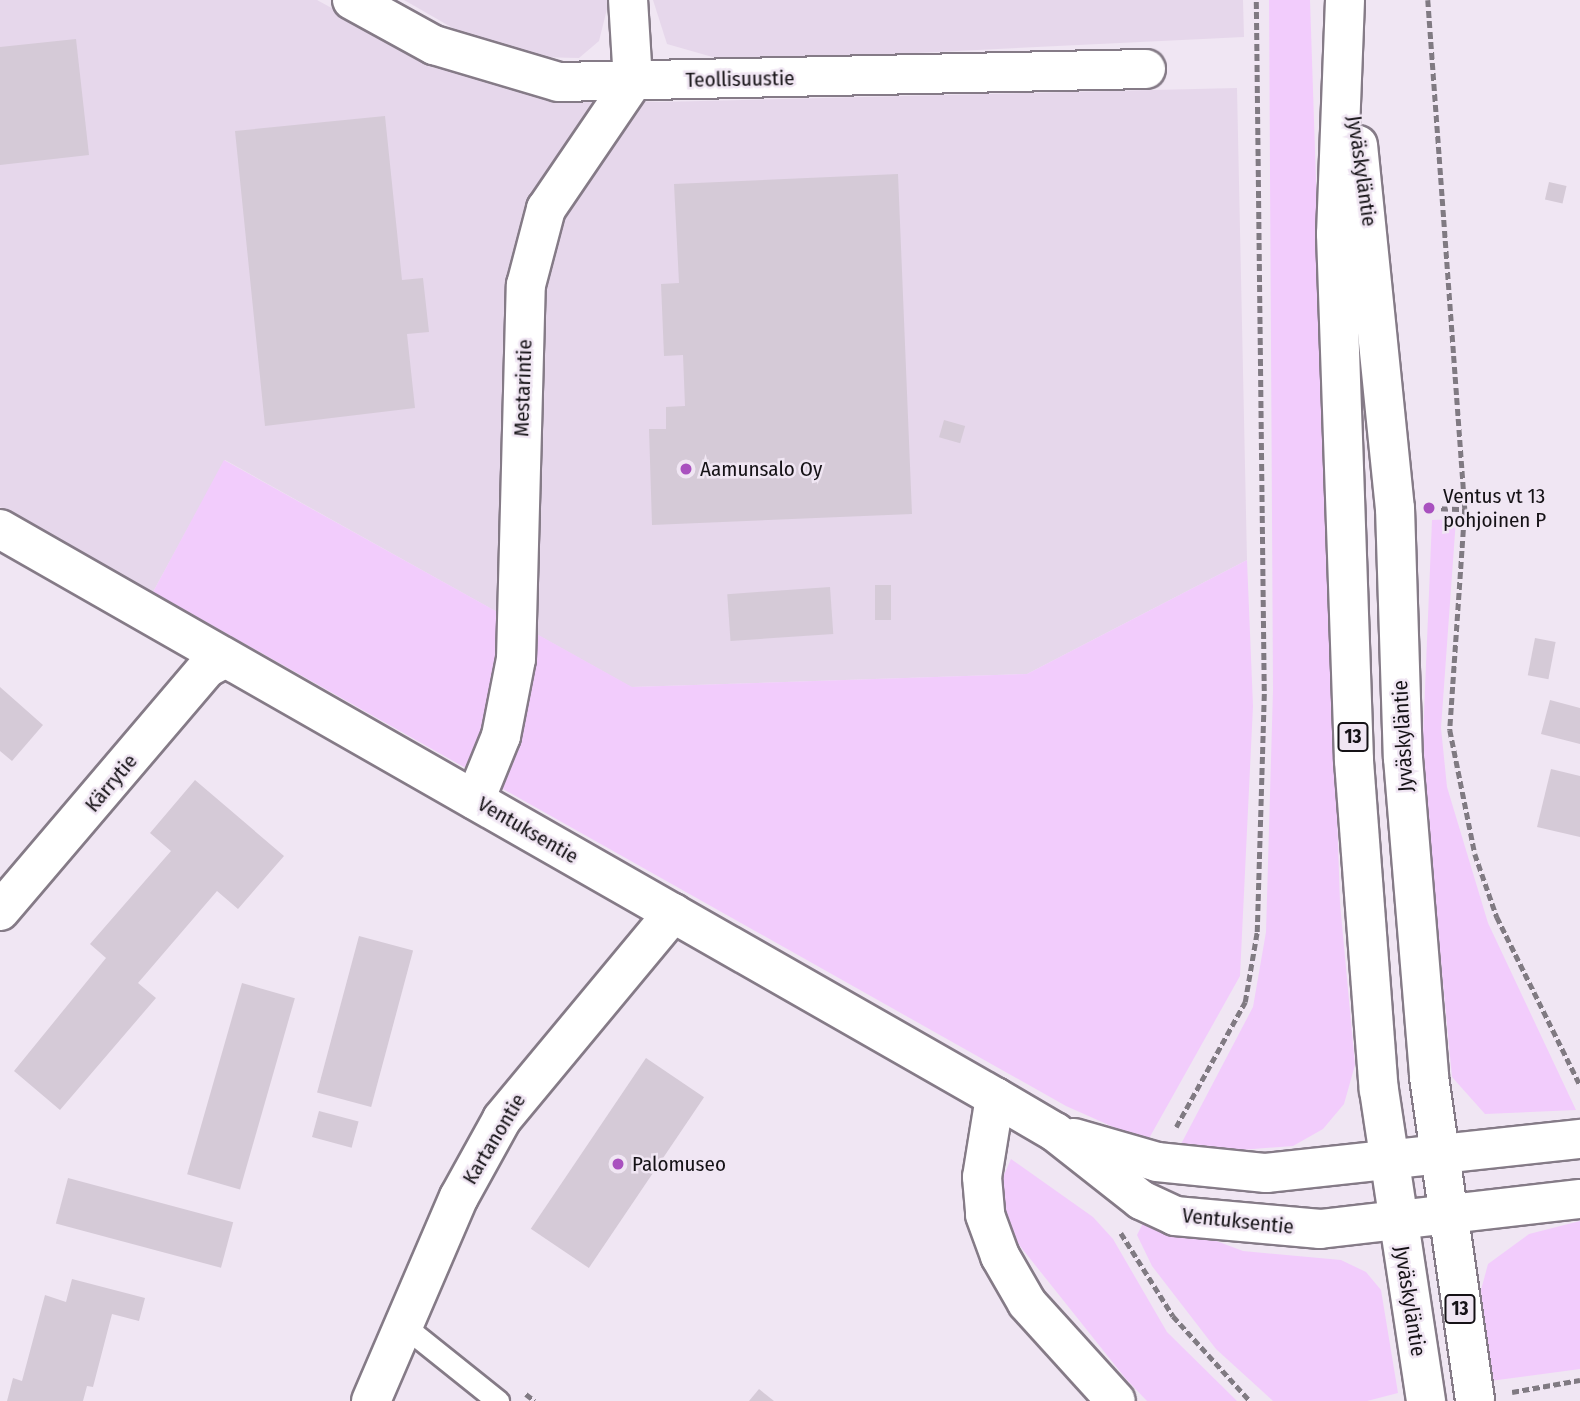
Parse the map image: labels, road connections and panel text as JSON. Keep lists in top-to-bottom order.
{
  "streets": {
    "main road": [
      "Teollisuustie",
      "Jyväskyläntie",
      "Mestarintie",
      "13",
      "Kärrytie",
      "Ventuksentie",
      "Kartanontie"
    ]
  },
  "crossings": [
    ["Teollisuustie", "Mestarintie"],
    ["Jyväskyläntie", "Ventuksentie"],
    ["Mestarintie", "Ventuksentie"],
    ["Kärrytie", "Ventuksentie"],
    ["Ventuksentie", "Kartanontie"]
  ],
  "places": ["Aamunsalo Oy", "Ventus vt 13 pohjoinen P", "Palomuseo"]
}
